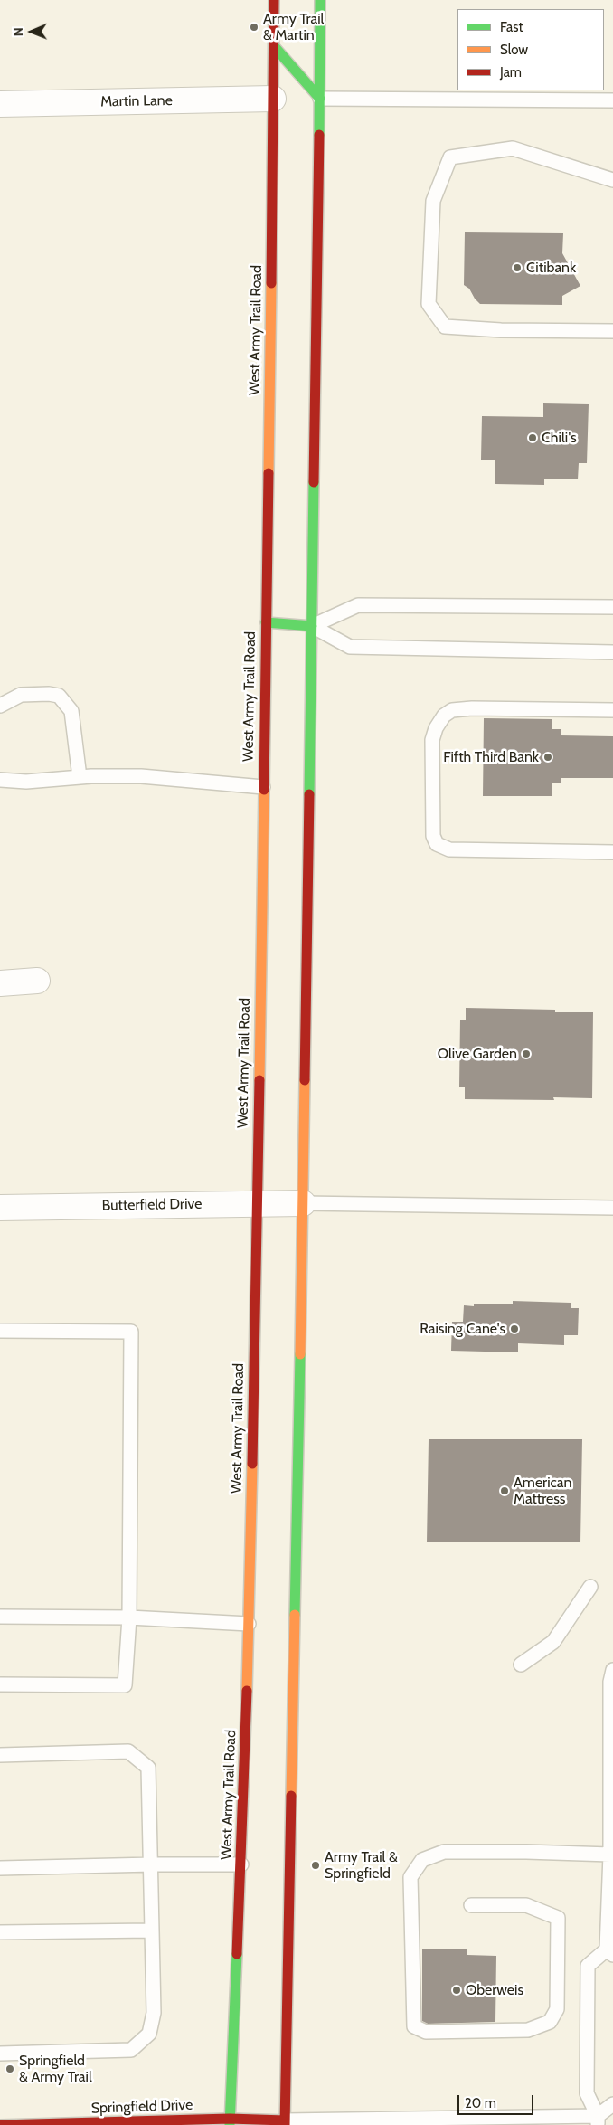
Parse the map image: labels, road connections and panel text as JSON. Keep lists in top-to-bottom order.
{
  "streets": {
    "main road": ["West Army Trail Road", "Springfield Drive"],
    "street": ["Martin Lane", "Butterfield Drive"]
  },
  "crossings": [
    ["Martin Lane", "West Army Trail Road"],
    ["West Army Trail Road", "Butterfield Drive"],
    ["West Army Trail Road", "Springfield Drive"]
  ],
  "places": [
    "Army Trail & Martin",
    "Citibank",
    "Chili's",
    "Fifth Third Bank",
    "Olive Garden",
    "Raising Cane's",
    "American Mattress",
    "Army Trail & Springfield",
    "Oberweis",
    "Springfield & Army Trail"
  ],
  "legend": ["Fast", "Slow", "Jam"],
  "scale_bar": "20 m",
  "north": "left"
}
